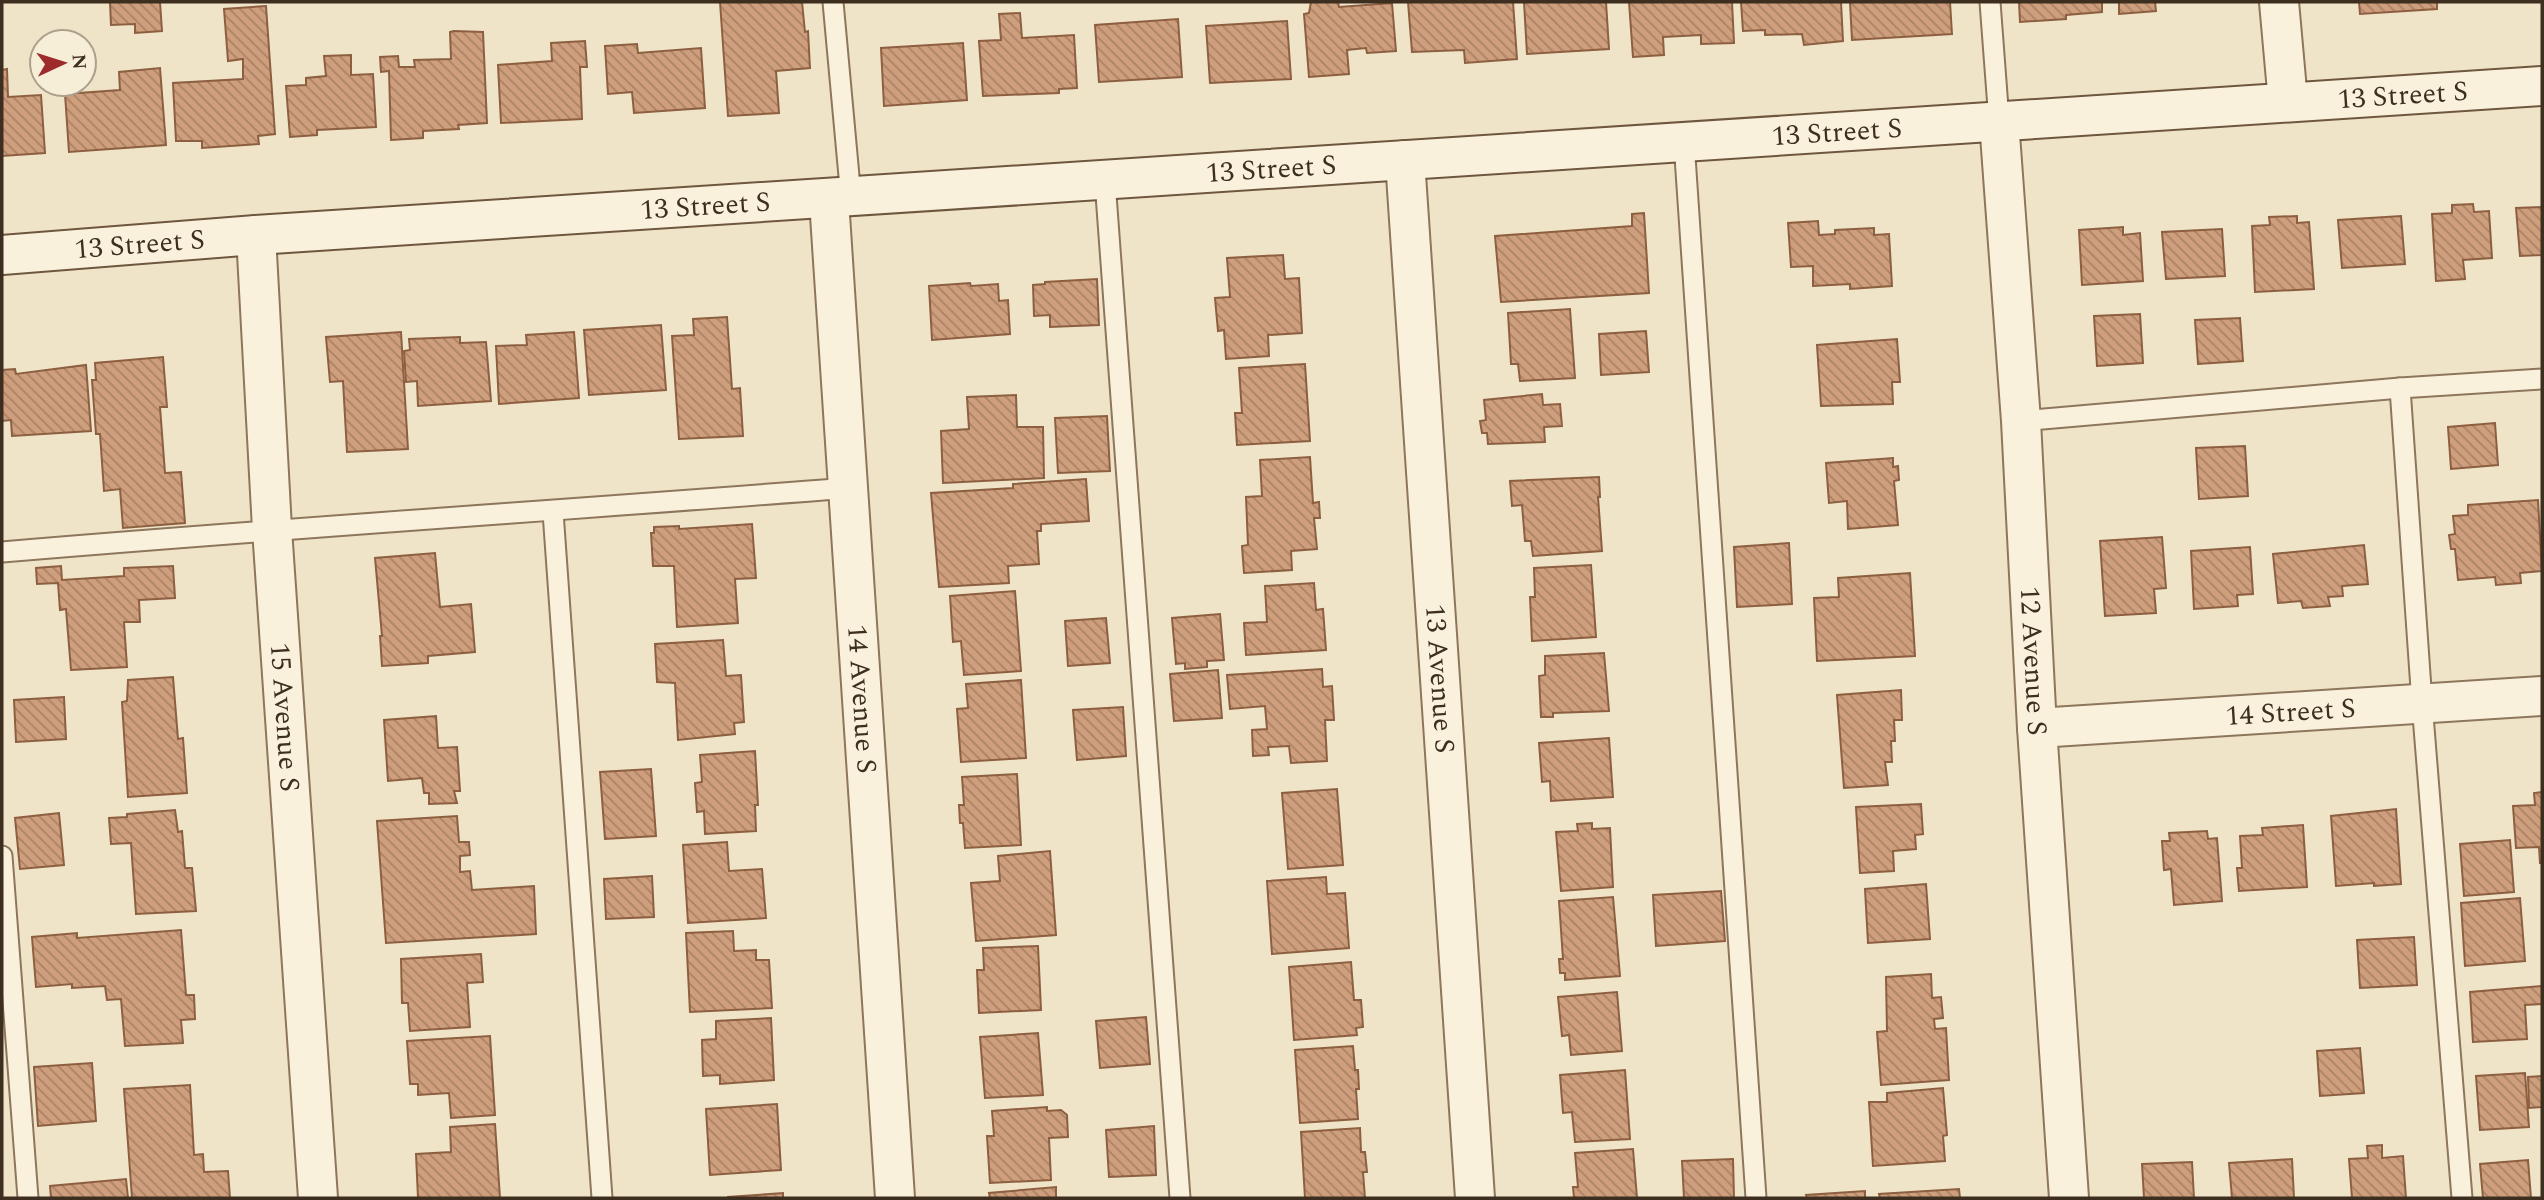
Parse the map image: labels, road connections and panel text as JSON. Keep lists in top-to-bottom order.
{
  "streets": {
    "street": [
      "13 Street S",
      "12 Avenue S",
      "13 Avenue S",
      "14 Avenue S",
      "14 Street S",
      "15 Avenue S"
    ]
  },
  "crossings": [
    ["13 Street S", "12 Avenue S"],
    ["13 Street S", "13 Avenue S"],
    ["13 Street S", "14 Avenue S"],
    ["13 Street S", "15 Avenue S"],
    ["12 Avenue S", "14 Street S"]
  ],
  "north": "right"
}
